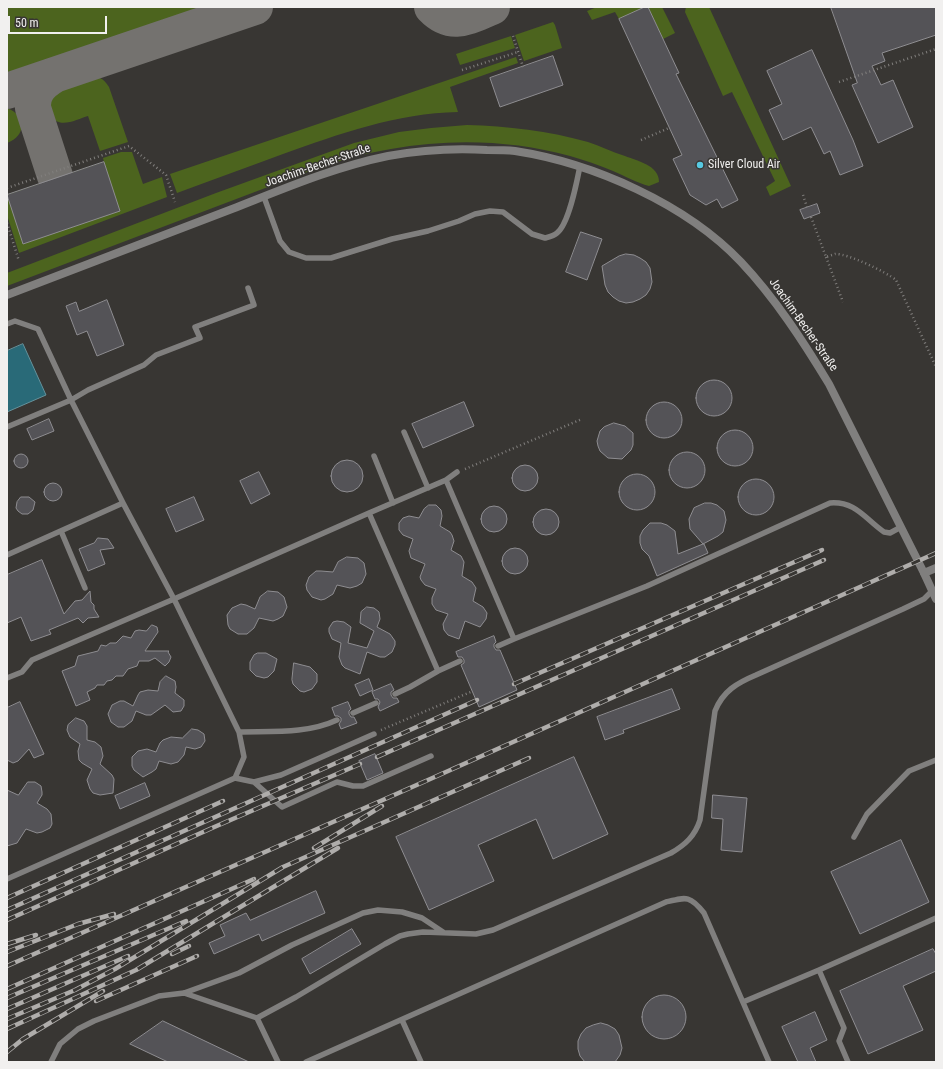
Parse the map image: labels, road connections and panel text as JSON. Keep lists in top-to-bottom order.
{
  "streets": {
    "street": ["Joachim-Becher-Straße"]
  },
  "places": ["Silver Cloud Air"],
  "scale_bar": "50 m"
}
